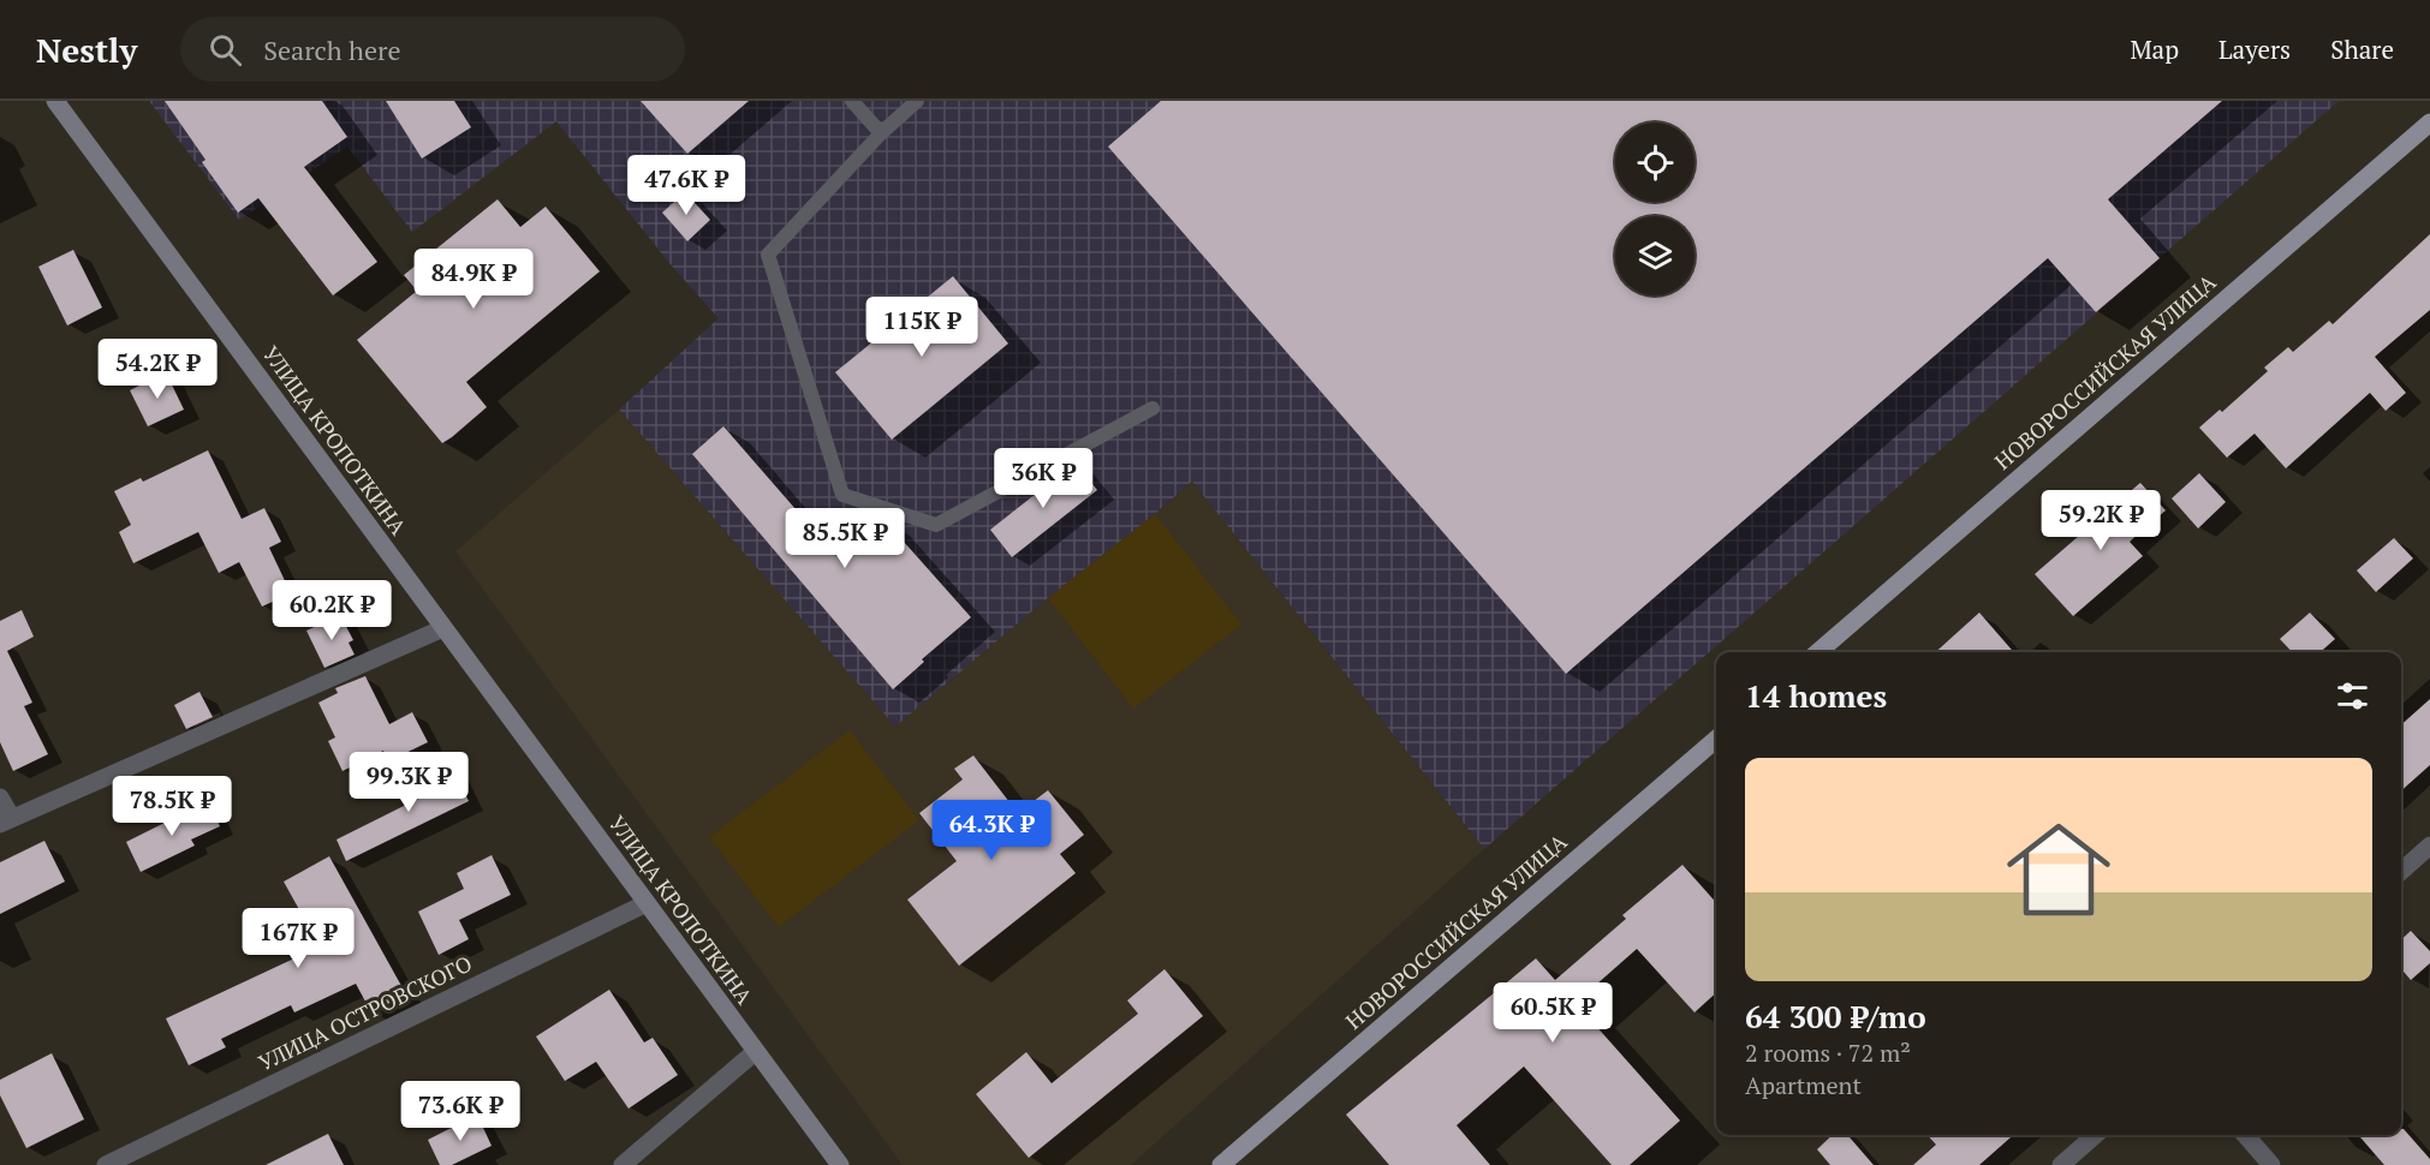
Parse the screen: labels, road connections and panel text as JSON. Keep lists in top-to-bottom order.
{
  "streets": {
    "main road": ["НОВОРОССИЙСКАЯ УЛИЦА", "УЛИЦА КРОПОТКИНА"],
    "street": ["УЛИЦА ОСТРОВСКОГО"]
  },
  "crossings": [
    ["УЛИЦА КРОПОТКИНА", "УЛИЦА ОСТРОВСКОГО"]
  ],
  "page": {
    "header": "Nestly",
    "search": "Search here",
    "nav": ["Map", "Layers", "Share"],
    "price": [
      "47.6K ₽",
      "84.9K ₽",
      "115K ₽",
      "54.2K ₽",
      "36K ₽",
      "59.2K ₽",
      "85.5K ₽",
      "60.2K ₽",
      "99.3K ₽",
      "78.5K ₽",
      "64.3K ₽",
      "167K ₽",
      "60.5K ₽",
      "73.6K ₽"
    ],
    "heading": "14 homes",
    "list": [
      {
        "name": "64 300 ₽/mo",
        "note": "2 rooms · 72 m² · Apartment"
      }
    ]
  }
}
